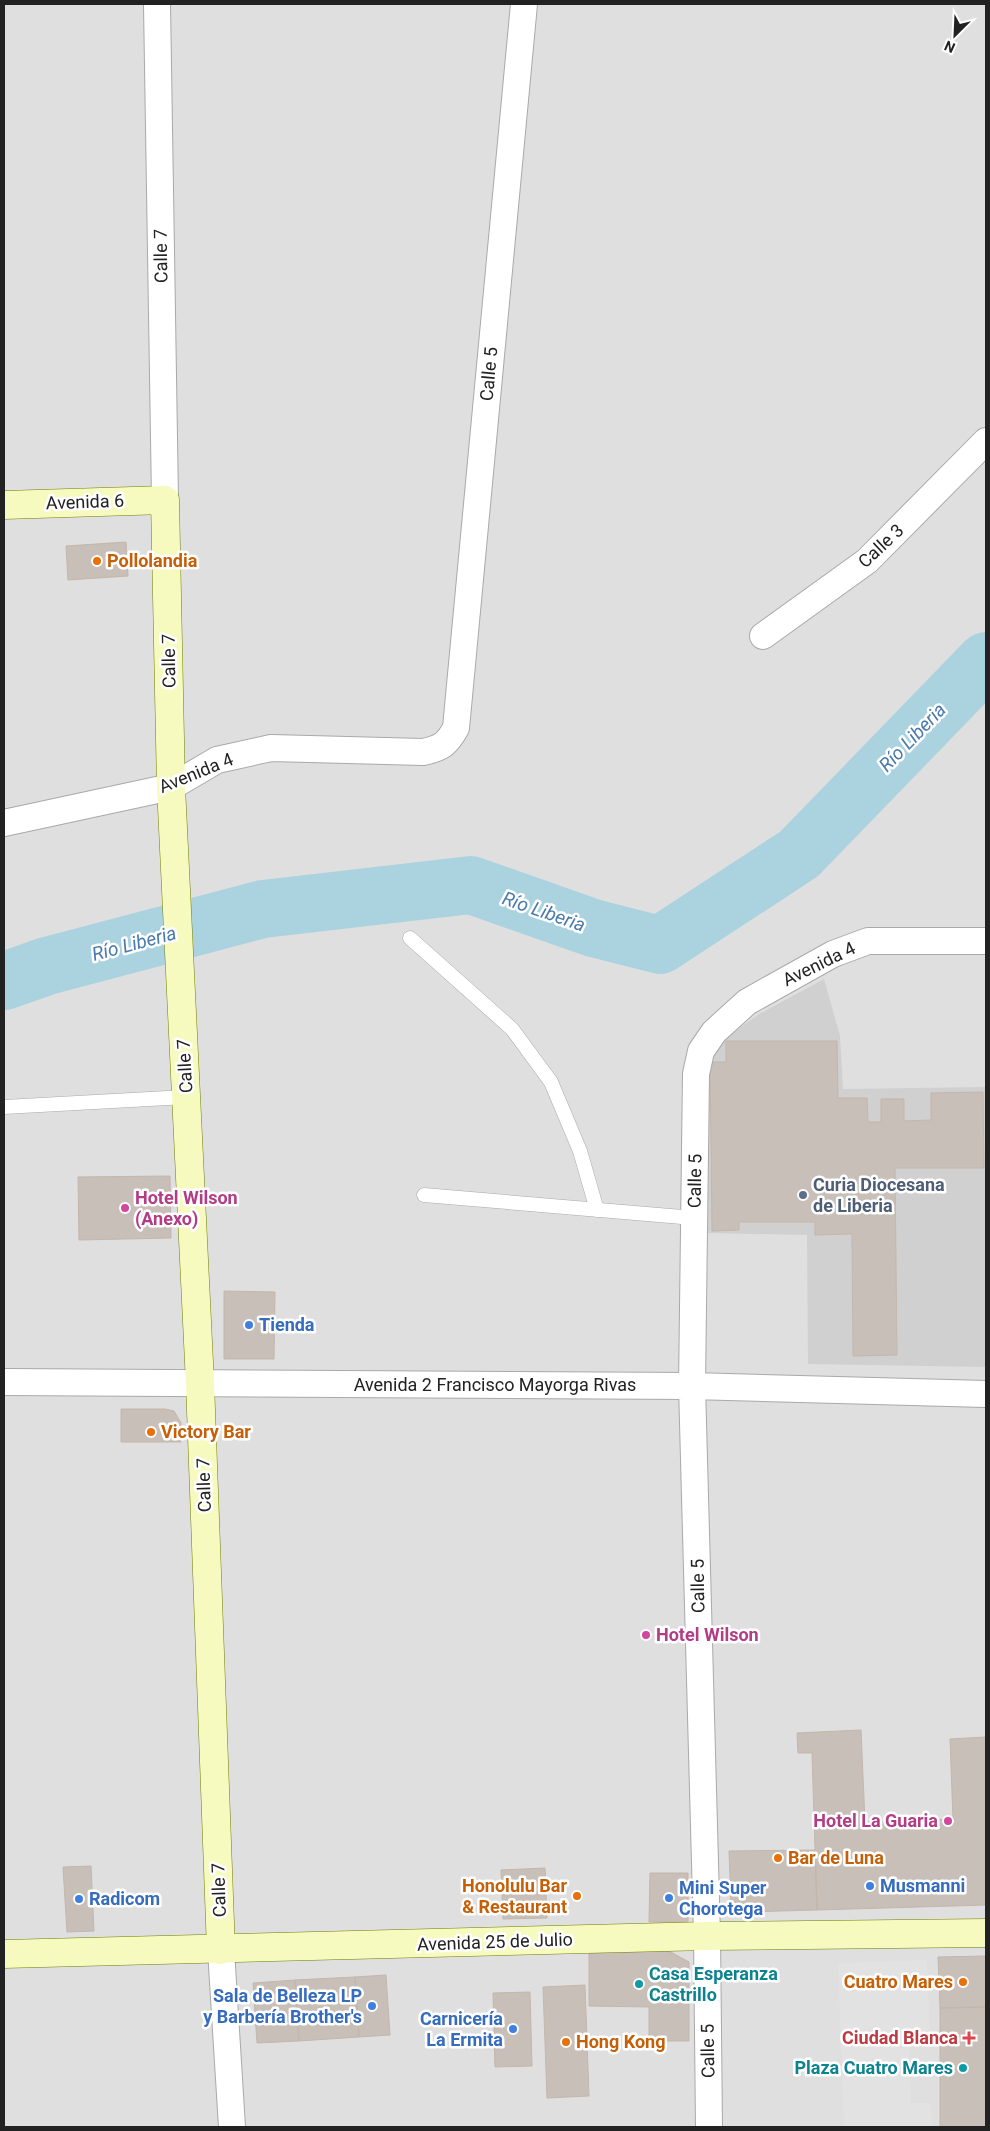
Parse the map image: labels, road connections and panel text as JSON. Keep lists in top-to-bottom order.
{
  "streets": {
    "street": [
      "Calle 7",
      "Calle 5",
      "Avenida 6",
      "Calle 3",
      "Avenida 4",
      "Avenida 2 Francisco Mayorga Rivas",
      "Avenida 25 de Julio"
    ]
  },
  "crossings": [
    ["Calle 7", "Avenida 6"],
    ["Calle 7", "Avenida 4"],
    ["Calle 7", "Avenida 2 Francisco Mayorga Rivas"],
    ["Calle 7", "Avenida 25 de Julio"],
    ["Calle 5", "Avenida 4"],
    ["Calle 5", "Avenida 2 Francisco Mayorga Rivas"],
    ["Calle 5", "Avenida 25 de Julio"]
  ],
  "water": ["Río Liberia"],
  "places": {
    "other": [
      "Pollolandia",
      "Curia Diocesana de Liberia",
      "Hotel Wilson (Anexo)",
      "Tienda",
      "Victory Bar",
      "Hotel Wilson",
      "Hotel La Guaria",
      "Bar de Luna",
      "Musmanni",
      "Honolulu Bar & Restaurant",
      "Mini Super Chorotega",
      "Radicom",
      "Cuatro Mares",
      "Casa Esperanza Castrillo",
      "Sala de Belleza LP y Barbería Brother's",
      "Carnicería La Ermita",
      "Hong Kong",
      "Plaza Cuatro Mares"
    ],
    "health": ["Ciudad Blanca"]
  },
  "north": "bottom left"
}
